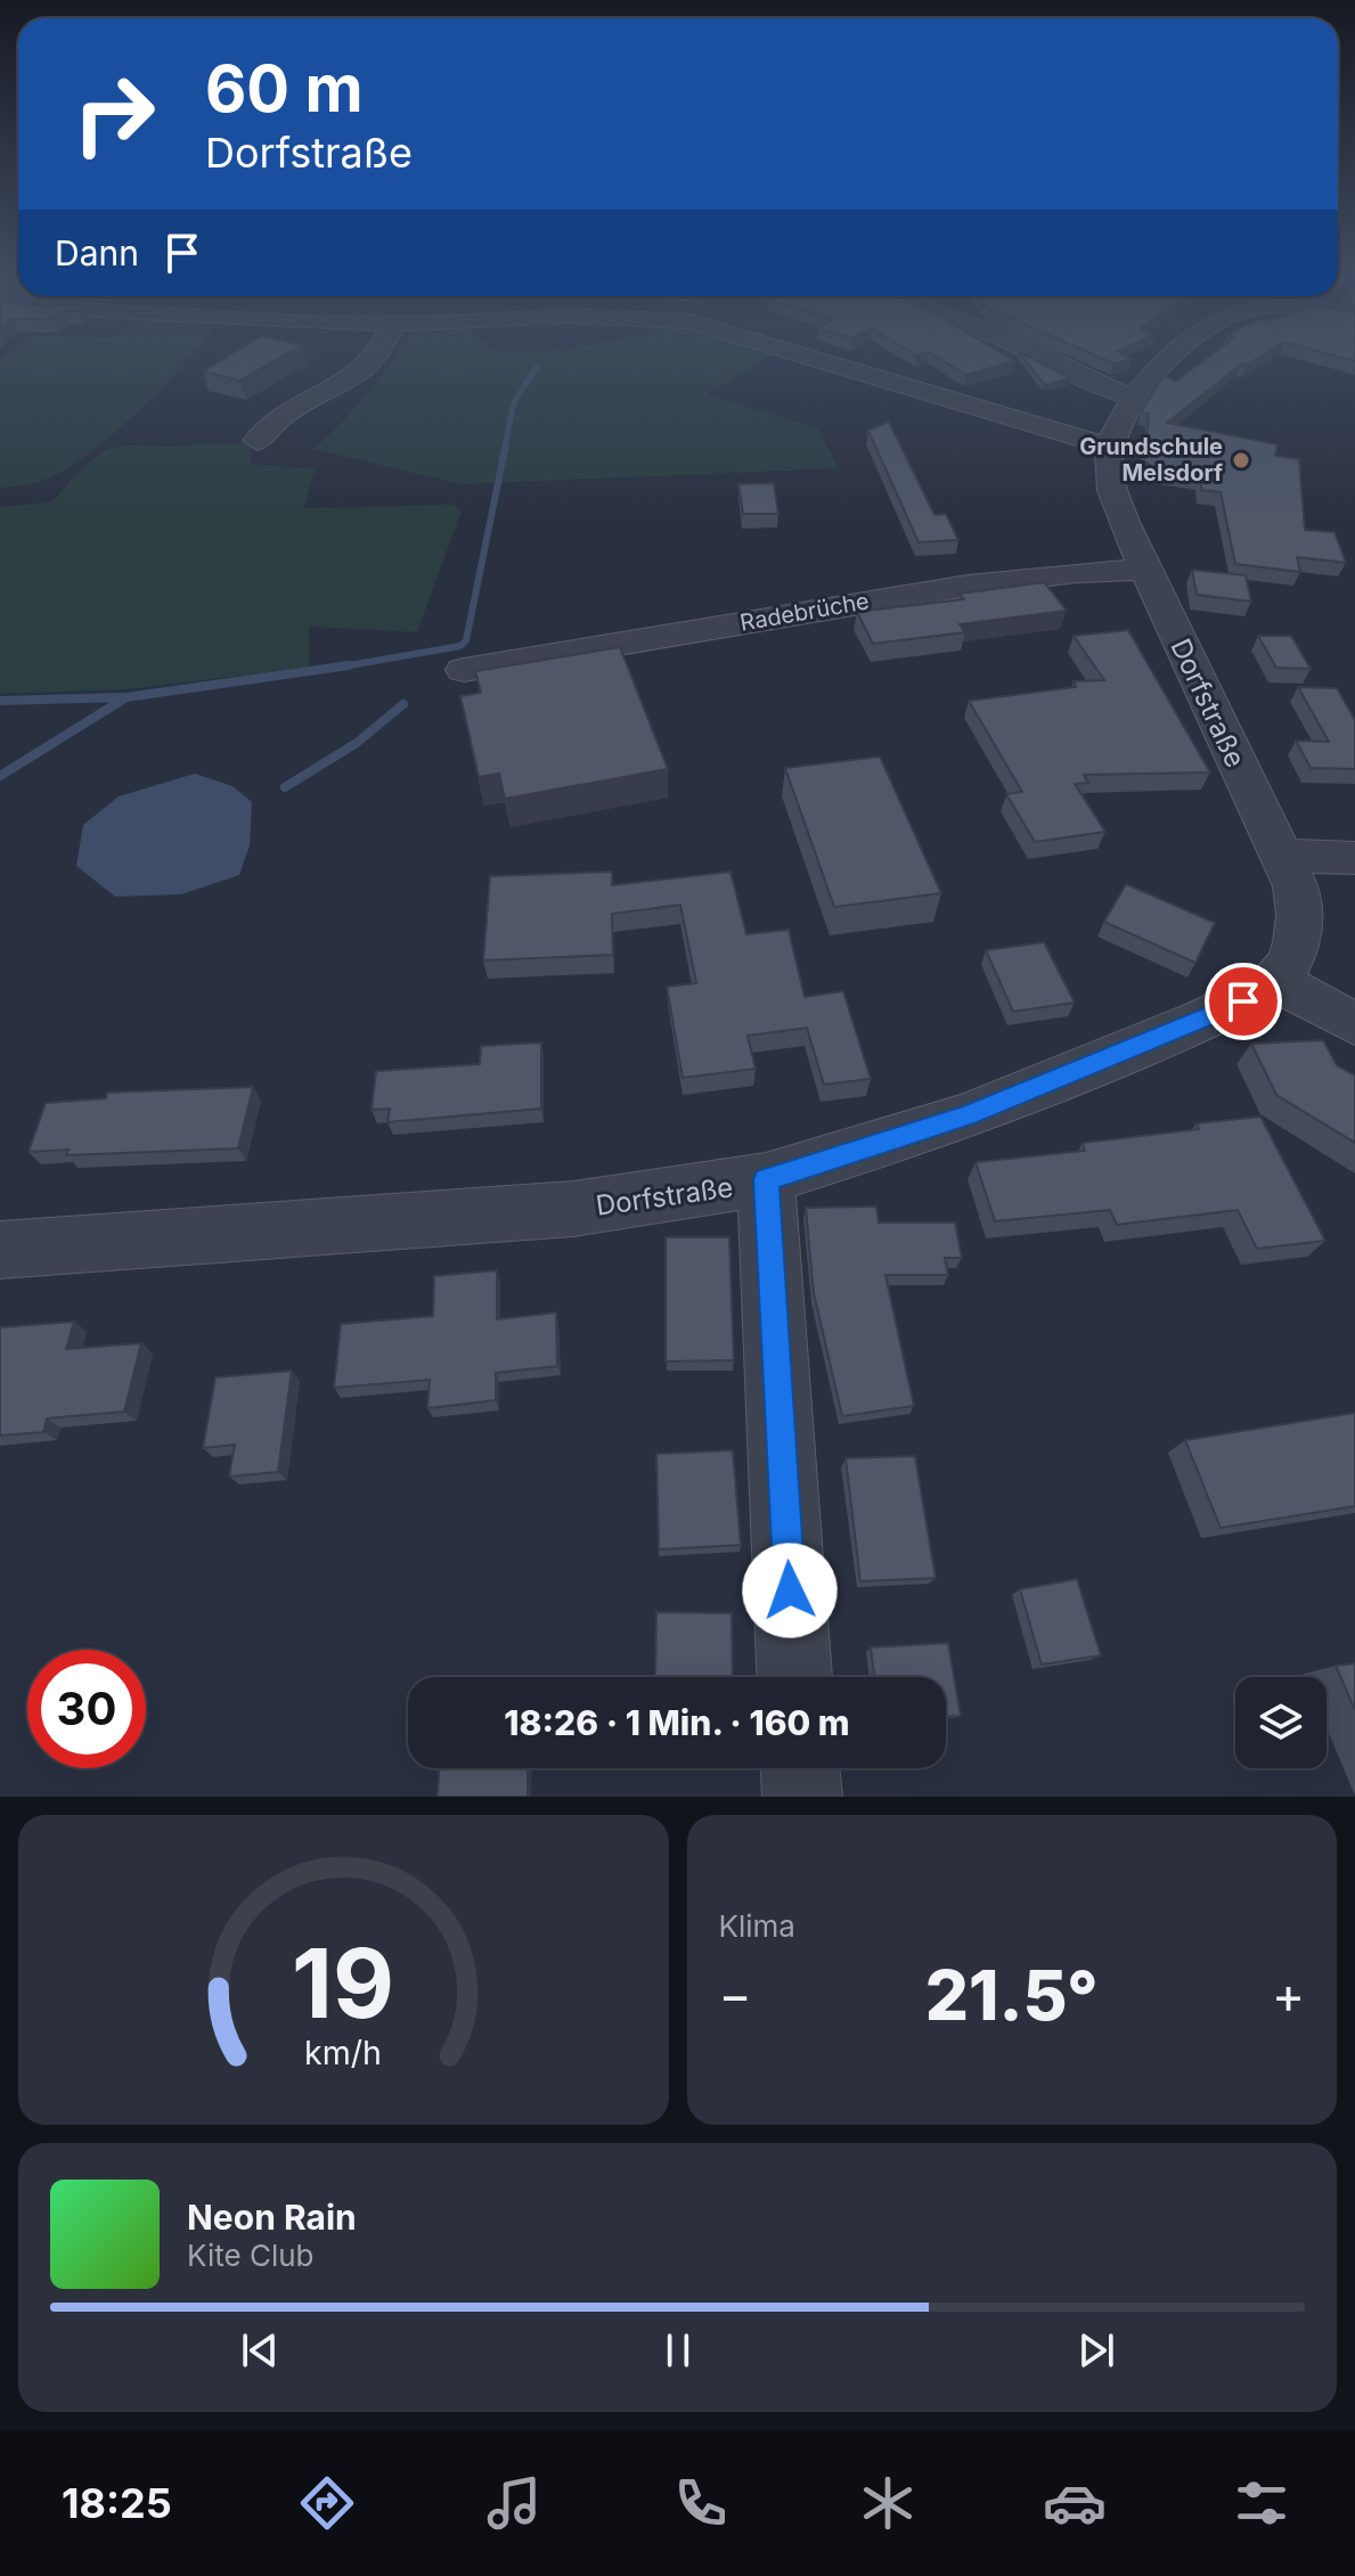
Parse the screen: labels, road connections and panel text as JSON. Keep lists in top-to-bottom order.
{
  "streets": {
    "street": ["Radebrüche", "Dorfstraße"]
  },
  "crossings": [
    ["Radebrüche", "Dorfstraße"]
  ],
  "places": ["Grundschule Melsdorf"],
  "page": {
    "turn": ["60 m", "Dorfstraße"],
    "then": "Dann",
    "limit": "30",
    "trip": "18:26 · 1 Min. · 160 m",
    "tile": "Klima",
    "heat": ["−", "21.5°", "+"],
    "song": ["Neon Rain", "Kite Club"],
    "tabs": "18:25",
    "gauge": ["19", "km/h"]
  }
}
